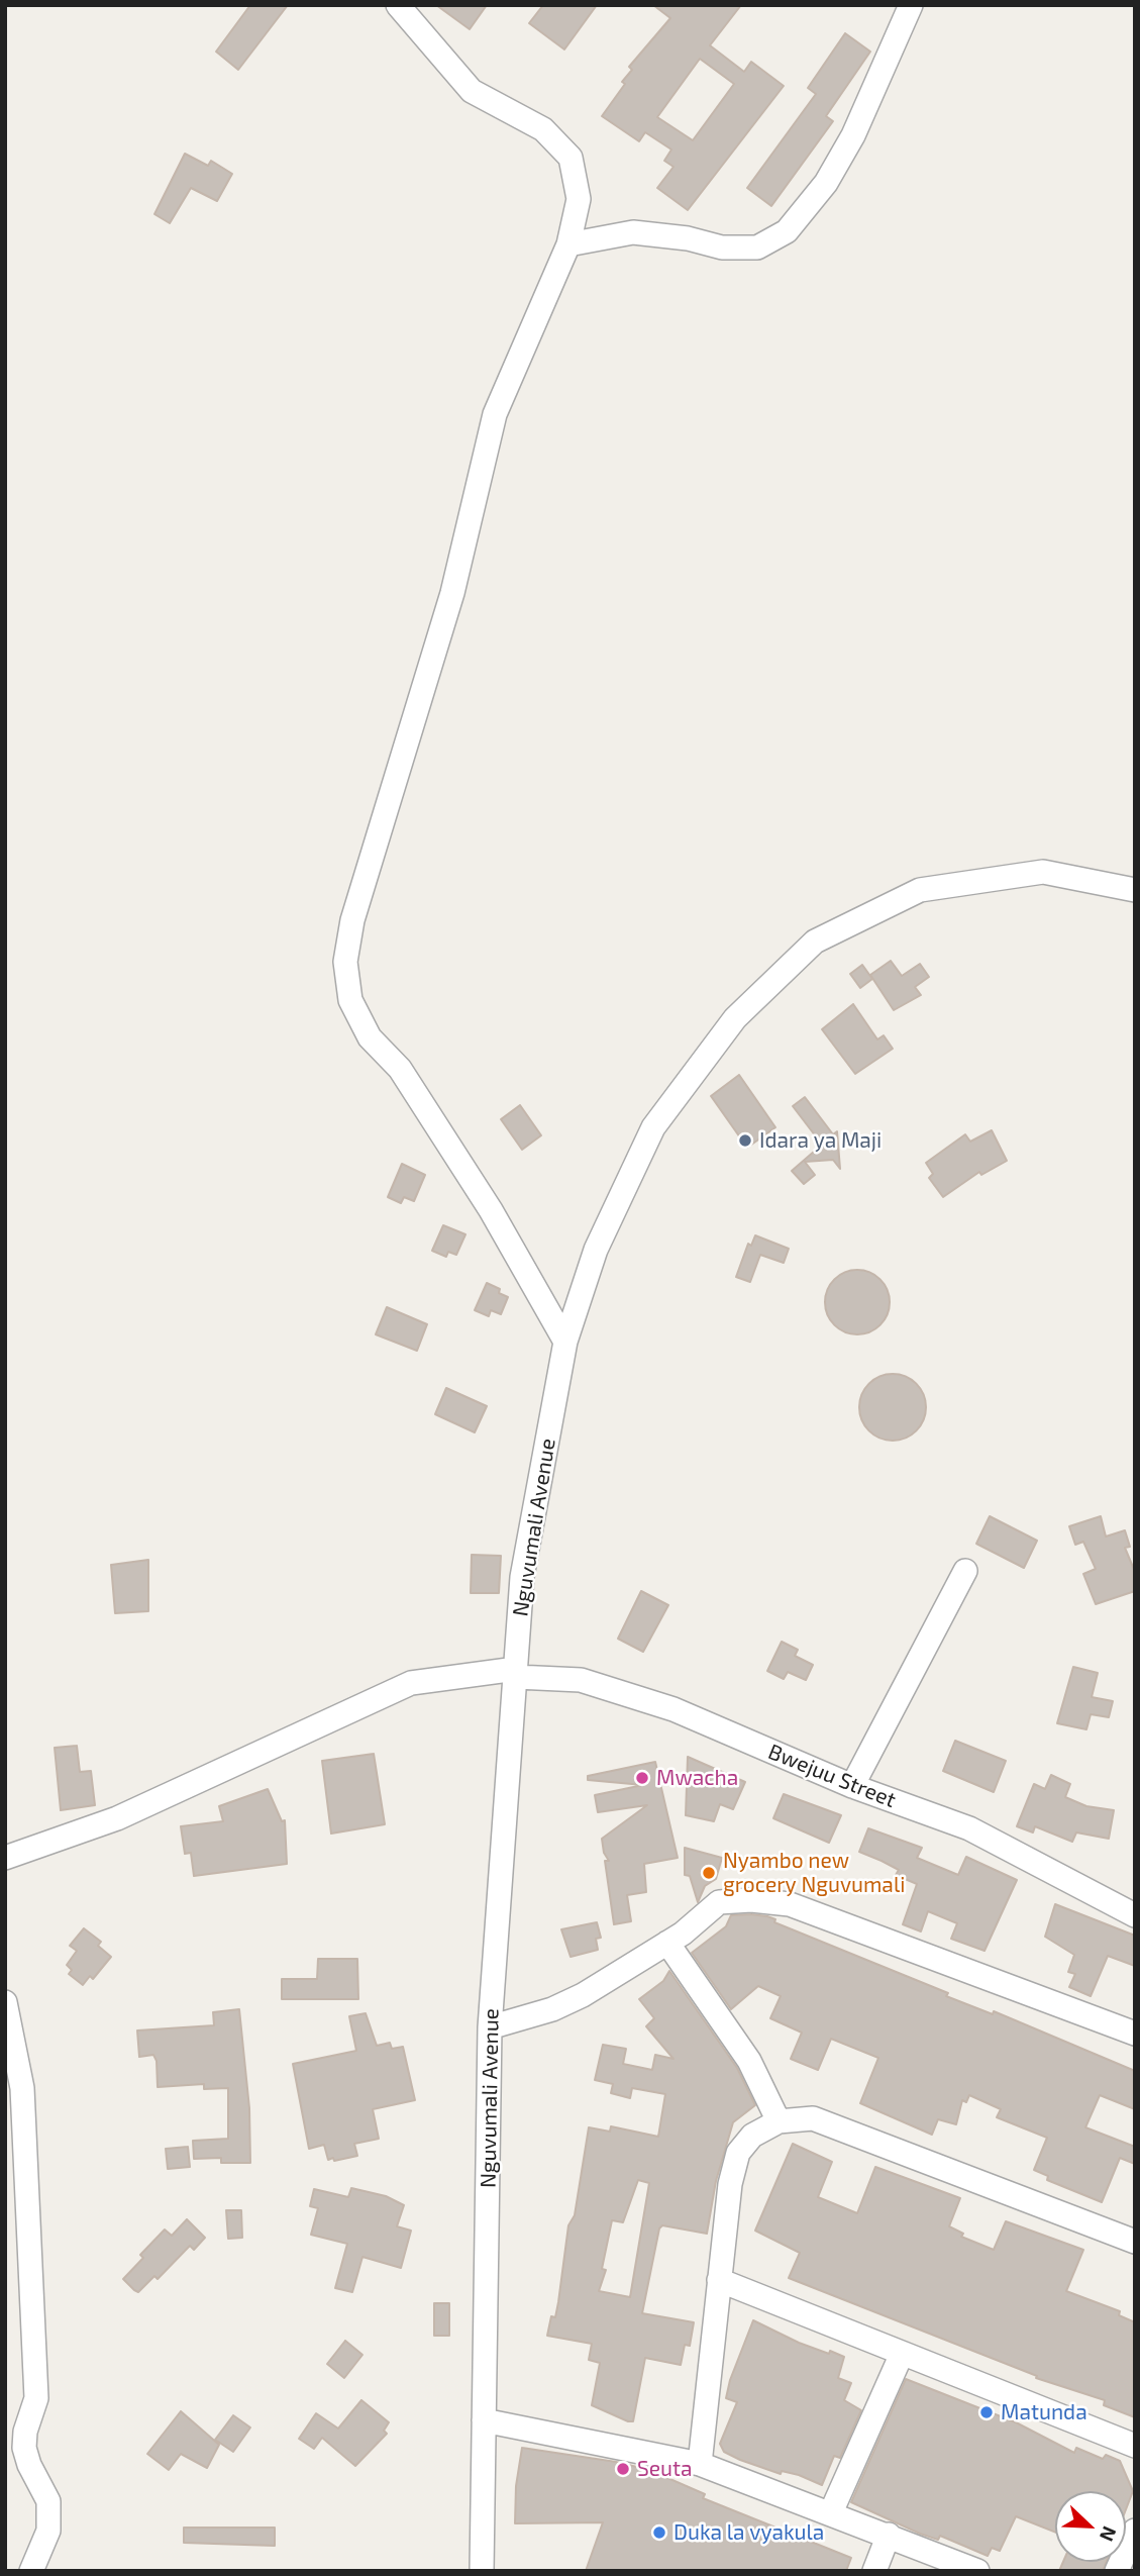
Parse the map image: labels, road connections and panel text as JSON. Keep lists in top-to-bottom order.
{
  "streets": {
    "street": ["Nguvumali Avenue", "Bwejuu Street"]
  },
  "crossings": [
    ["Nguvumali Avenue", "Bwejuu Street"]
  ],
  "places": [
    "Idara ya Maji",
    "Mwacha",
    "Nyambo new grocery Nguvumali",
    "Matunda",
    "Seuta",
    "Duka la vyakula"
  ],
  "north": "bottom right"
}
